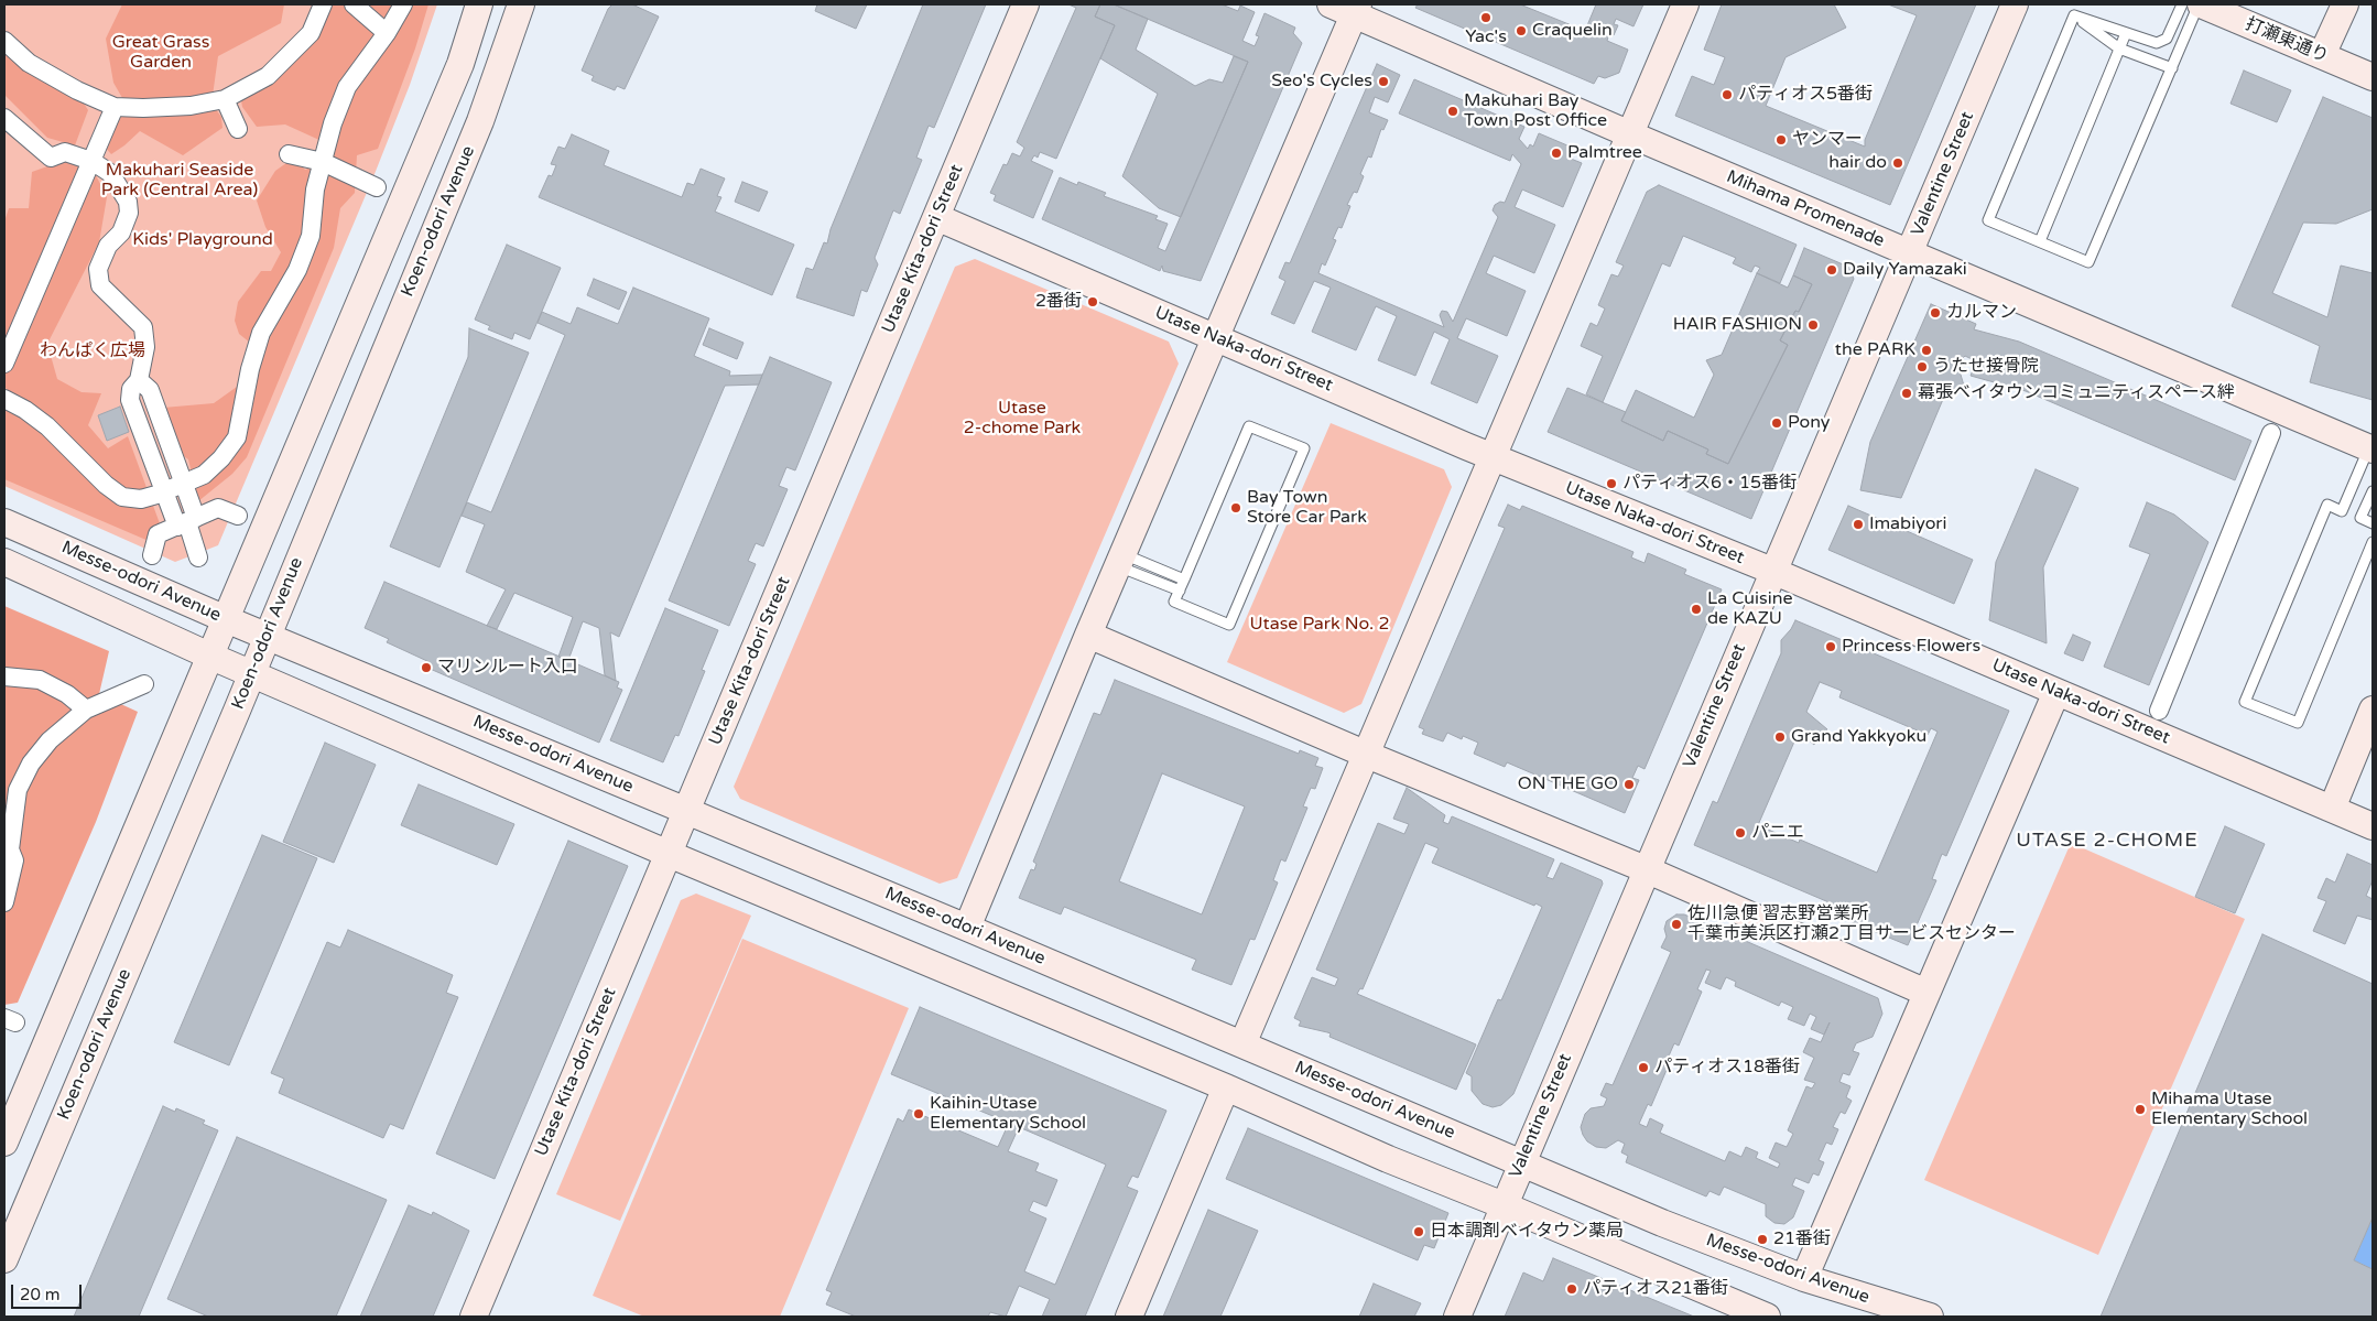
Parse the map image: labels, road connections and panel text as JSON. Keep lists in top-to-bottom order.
{
  "streets": {
    "street": [
      "打瀬東通り",
      "Valentine Street",
      "Mihama Promenade",
      "Koen-odori Avenue",
      "Utase Kita-dori Street",
      "Utase Naka-dori Street",
      "Messe-odori Avenue"
    ]
  },
  "crossings": [
    ["Valentine Street", "Mihama Promenade"],
    ["Valentine Street", "Utase Naka-dori Street"],
    ["Valentine Street", "Messe-odori Avenue"],
    ["Koen-odori Avenue", "Messe-odori Avenue"],
    ["Utase Kita-dori Street", "Utase Naka-dori Street"],
    ["Utase Kita-dori Street", "Messe-odori Avenue"]
  ],
  "districts": ["UTASE 2-CHOME"],
  "parks": [
    "Great Grass Garden",
    "Makuhari Seaside Park (Central Area)",
    "Kids' Playground",
    "わんぱく広場",
    "Utase 2-chome Park",
    "Utase Park No. 2"
  ],
  "places": [
    "Yac's",
    "Craquelin",
    "Seo's Cycles",
    "パティオス5番街",
    "Makuhari Bay Town Post Office",
    "ヤンマー",
    "Palmtree",
    "hair do",
    "Daily Yamazaki",
    "2番街",
    "カルマン",
    "HAIR FASHION",
    "the PARK",
    "うたせ接骨院",
    "幕張ベイタウンコミュニティスペース絆",
    "Pony",
    "パティオス6・15番街",
    "Bay Town Store Car Park",
    "Imabiyori",
    "La Cuisine de KAZU",
    "Princess Flowers",
    "マリンルート入口",
    "Grand Yakkyoku",
    "ON THE GO",
    "パニエ",
    "佐川急便 習志野営業所 千葉市美浜区打瀬2丁目サービスセンター",
    "パティオス18番街",
    "Mihama Utase Elementary School",
    "Kaihin-Utase Elementary School",
    "日本調剤ベイタウン薬局",
    "21番街",
    "パティオス21番街"
  ],
  "scale_bar": "20 m"
}
